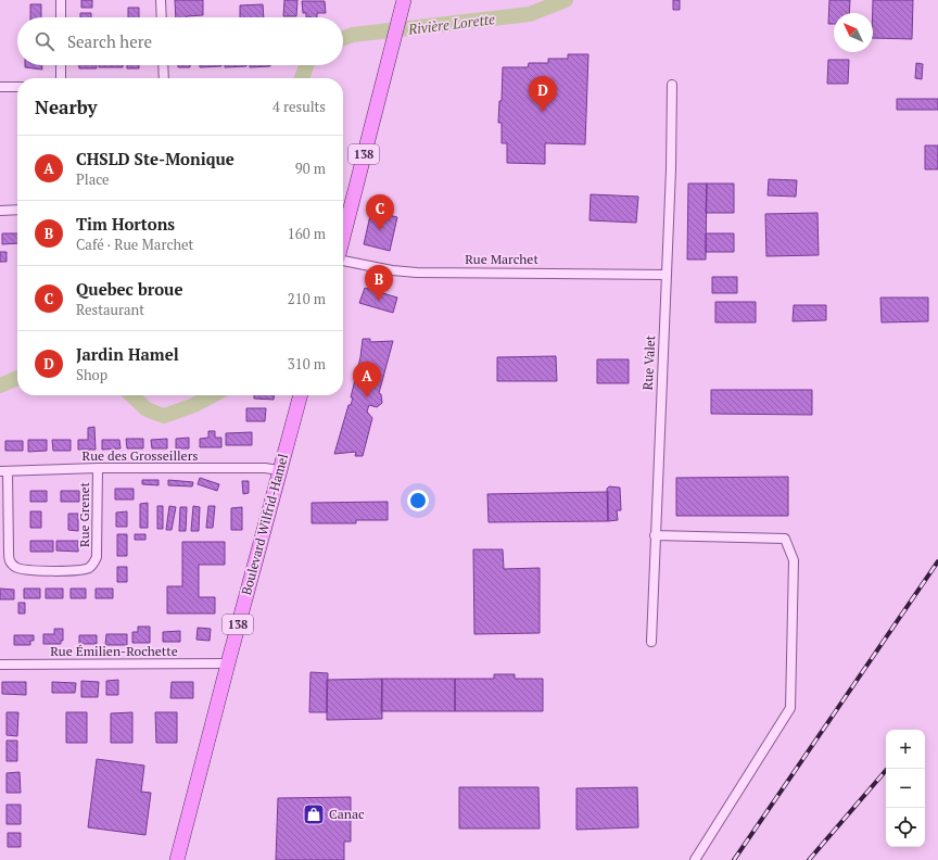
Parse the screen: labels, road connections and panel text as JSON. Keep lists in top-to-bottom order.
{
  "streets": {
    "main road": ["138", "Boulevard Wilfrid-Hamel"],
    "street": [
      "Rue Marchet",
      "Rue Valet",
      "Rue des Grosseillers",
      "Rue Grenet",
      "Rue Émilien-Rochette"
    ]
  },
  "crossings": [
    ["Rue Marchet", "Rue Valet"],
    ["Rue des Grosseillers", "Rue Grenet"],
    ["Rue des Grosseillers", "Boulevard Wilfrid-Hamel"],
    ["Boulevard Wilfrid-Hamel", "Rue Émilien-Rochette"]
  ],
  "water": ["Rivière Lorette"],
  "places": {
    "shop": ["Canac"]
  },
  "north": "top left",
  "page": {
    "search": "Search here",
    "pins": [
      "D",
      "C",
      "B",
      "A"
    ],
    "heading": ["Nearby", "4 results"],
    "list": [
      {
        "mark": "A",
        "name": "CHSLD Ste-Monique",
        "note": "Place",
        "value": "90 m"
      },
      {
        "mark": "B",
        "name": "Tim Hortons",
        "note": "Café · Rue Marchet",
        "value": "160 m"
      },
      {
        "mark": "C",
        "name": "Quebec broue",
        "note": "Restaurant",
        "value": "210 m"
      },
      {
        "mark": "D",
        "name": "Jardin Hamel",
        "note": "Shop",
        "value": "310 m"
      }
    ],
    "map_buttons": ["+", "−"]
  }
}
